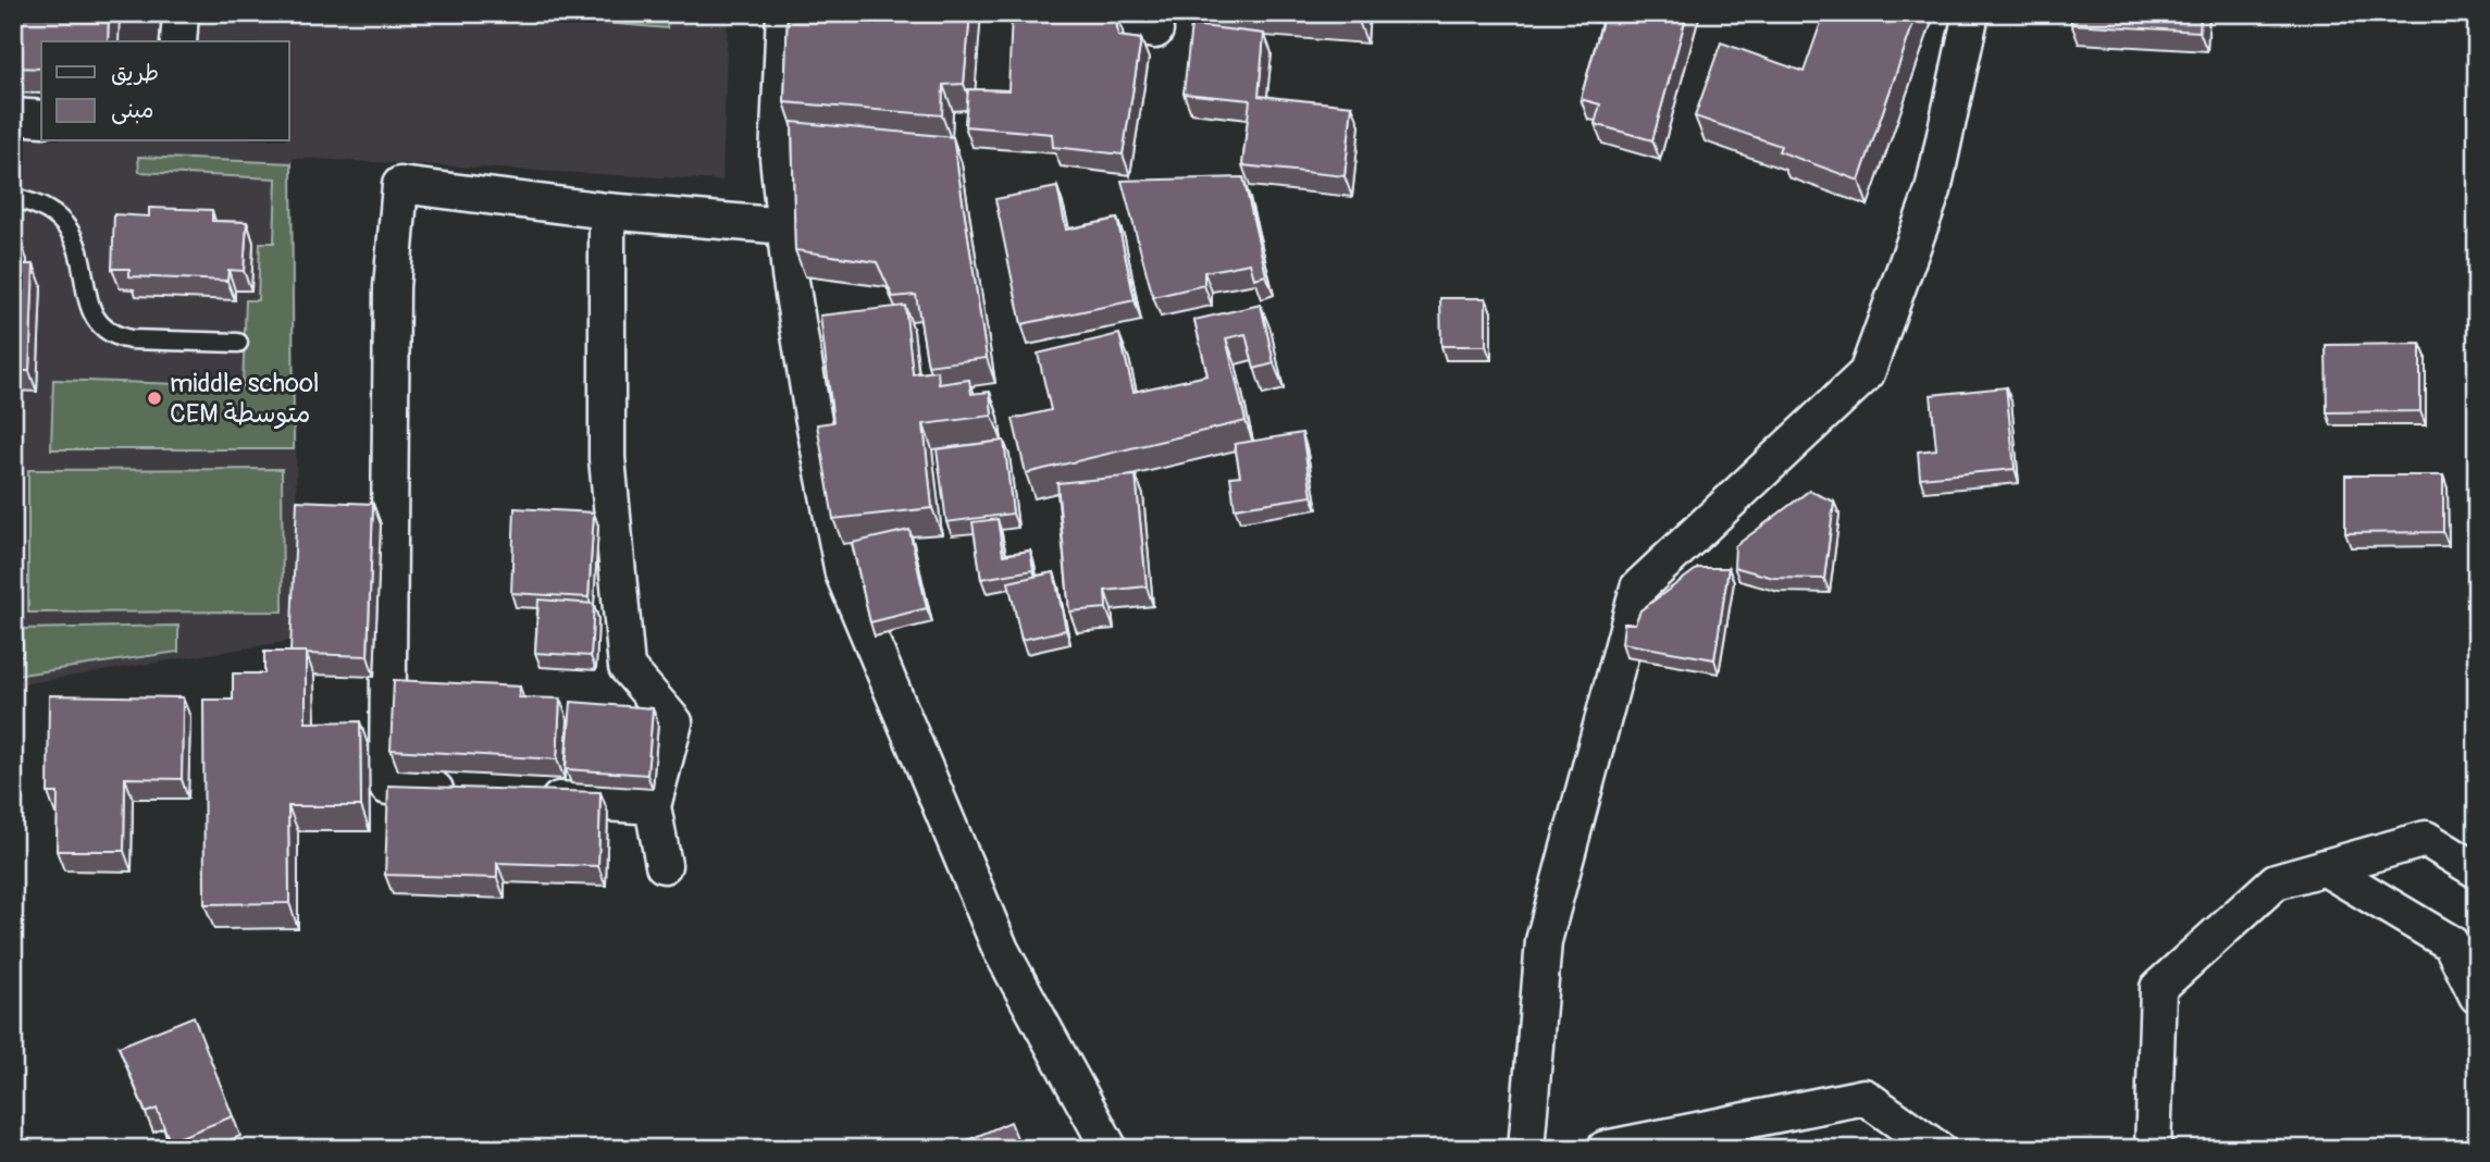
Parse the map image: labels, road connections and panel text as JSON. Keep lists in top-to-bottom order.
{
  "places": ["middle school CEM متوسطة"],
  "legend": ["طريق", "مبنى"]
}
